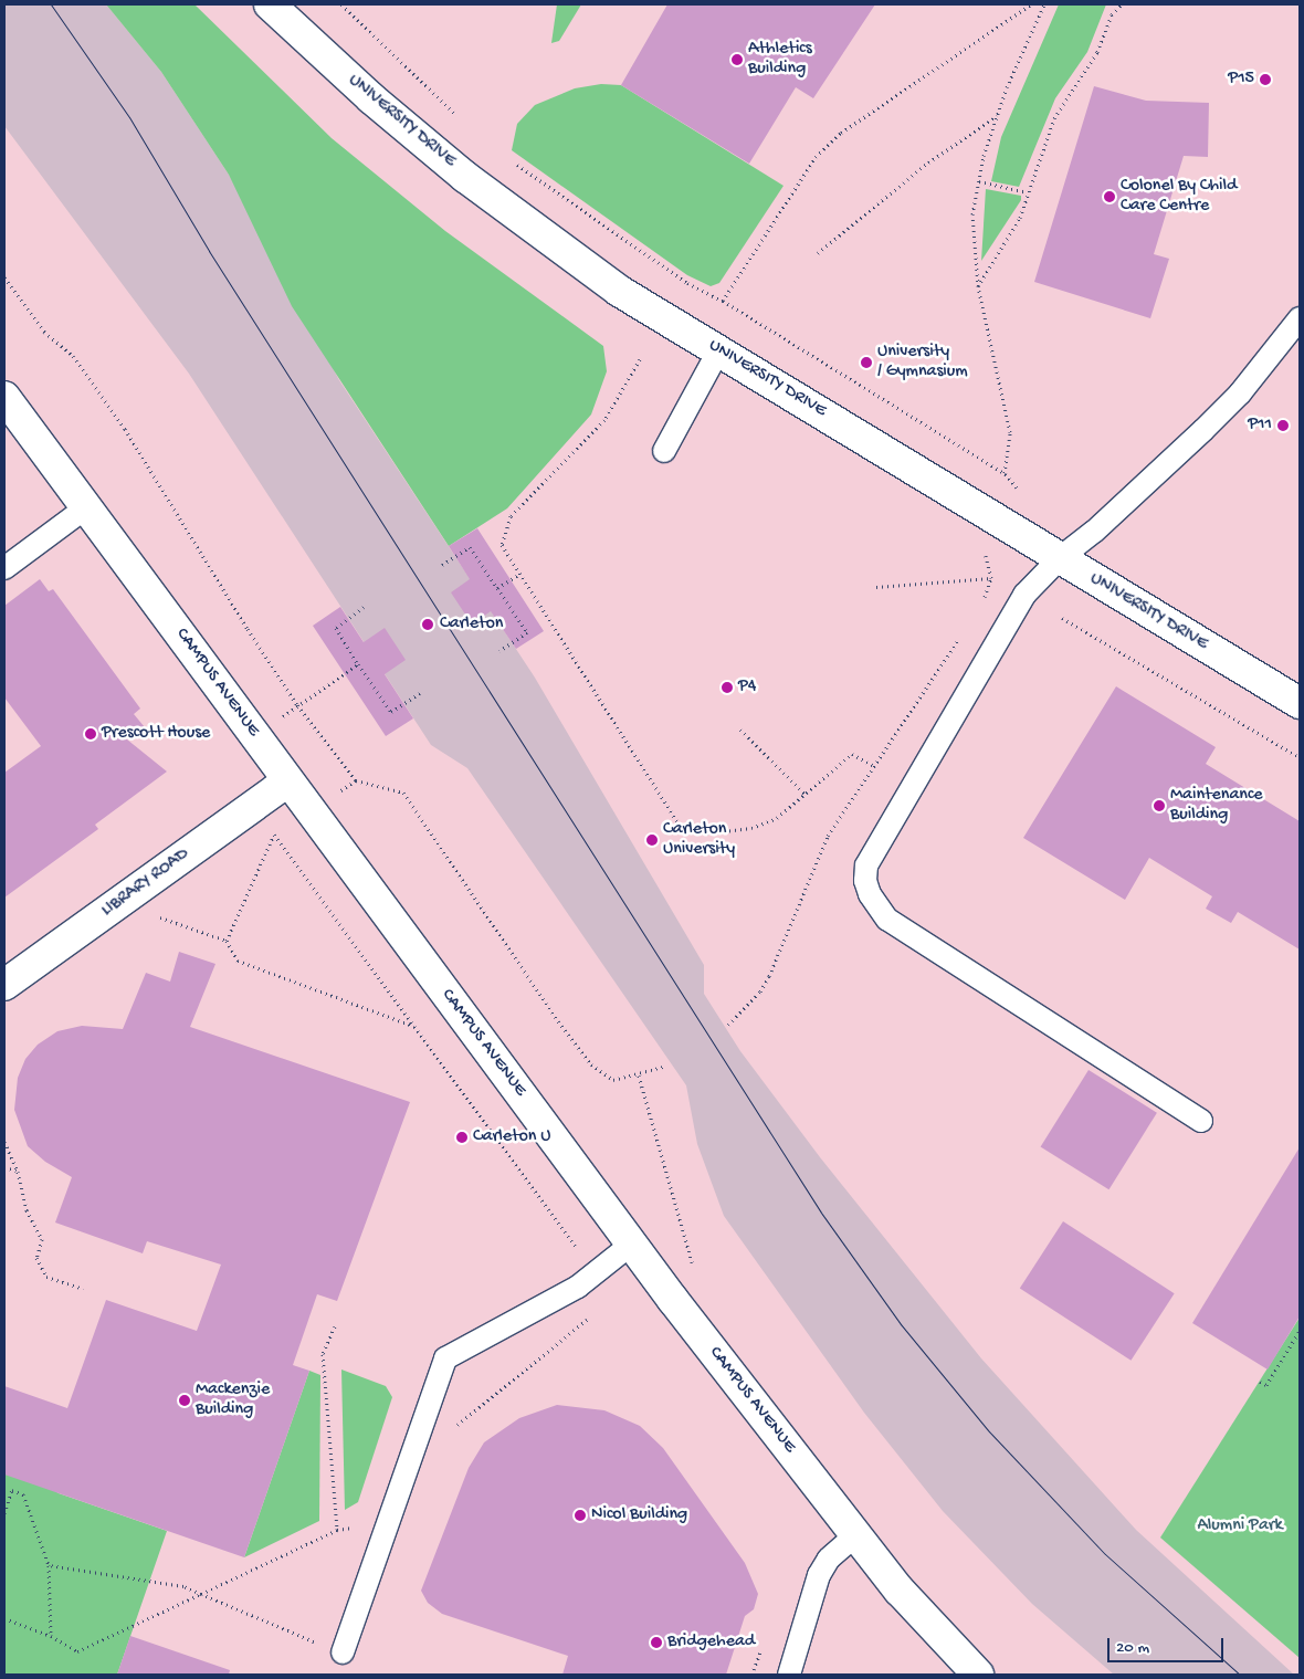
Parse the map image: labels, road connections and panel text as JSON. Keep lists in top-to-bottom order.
{
  "streets": {
    "street": ["UNIVERSITY DRIVE", "CAMPUS AVENUE", "LIBRARY ROAD"]
  },
  "crossings": [
    ["CAMPUS AVENUE", "LIBRARY ROAD"]
  ],
  "parks": ["Alumni Park"],
  "places": [
    "Athletics Building",
    "P15",
    "Colonel By Child Care Centre",
    "University / Gymnasium",
    "P11",
    "Carleton",
    "P4",
    "Prescott House",
    "Maintenance Building",
    "Carleton University",
    "Carleton U",
    "Mackenzie Building",
    "Nicol Building",
    "Bridgehead"
  ],
  "scale_bar": "20 m"
}
